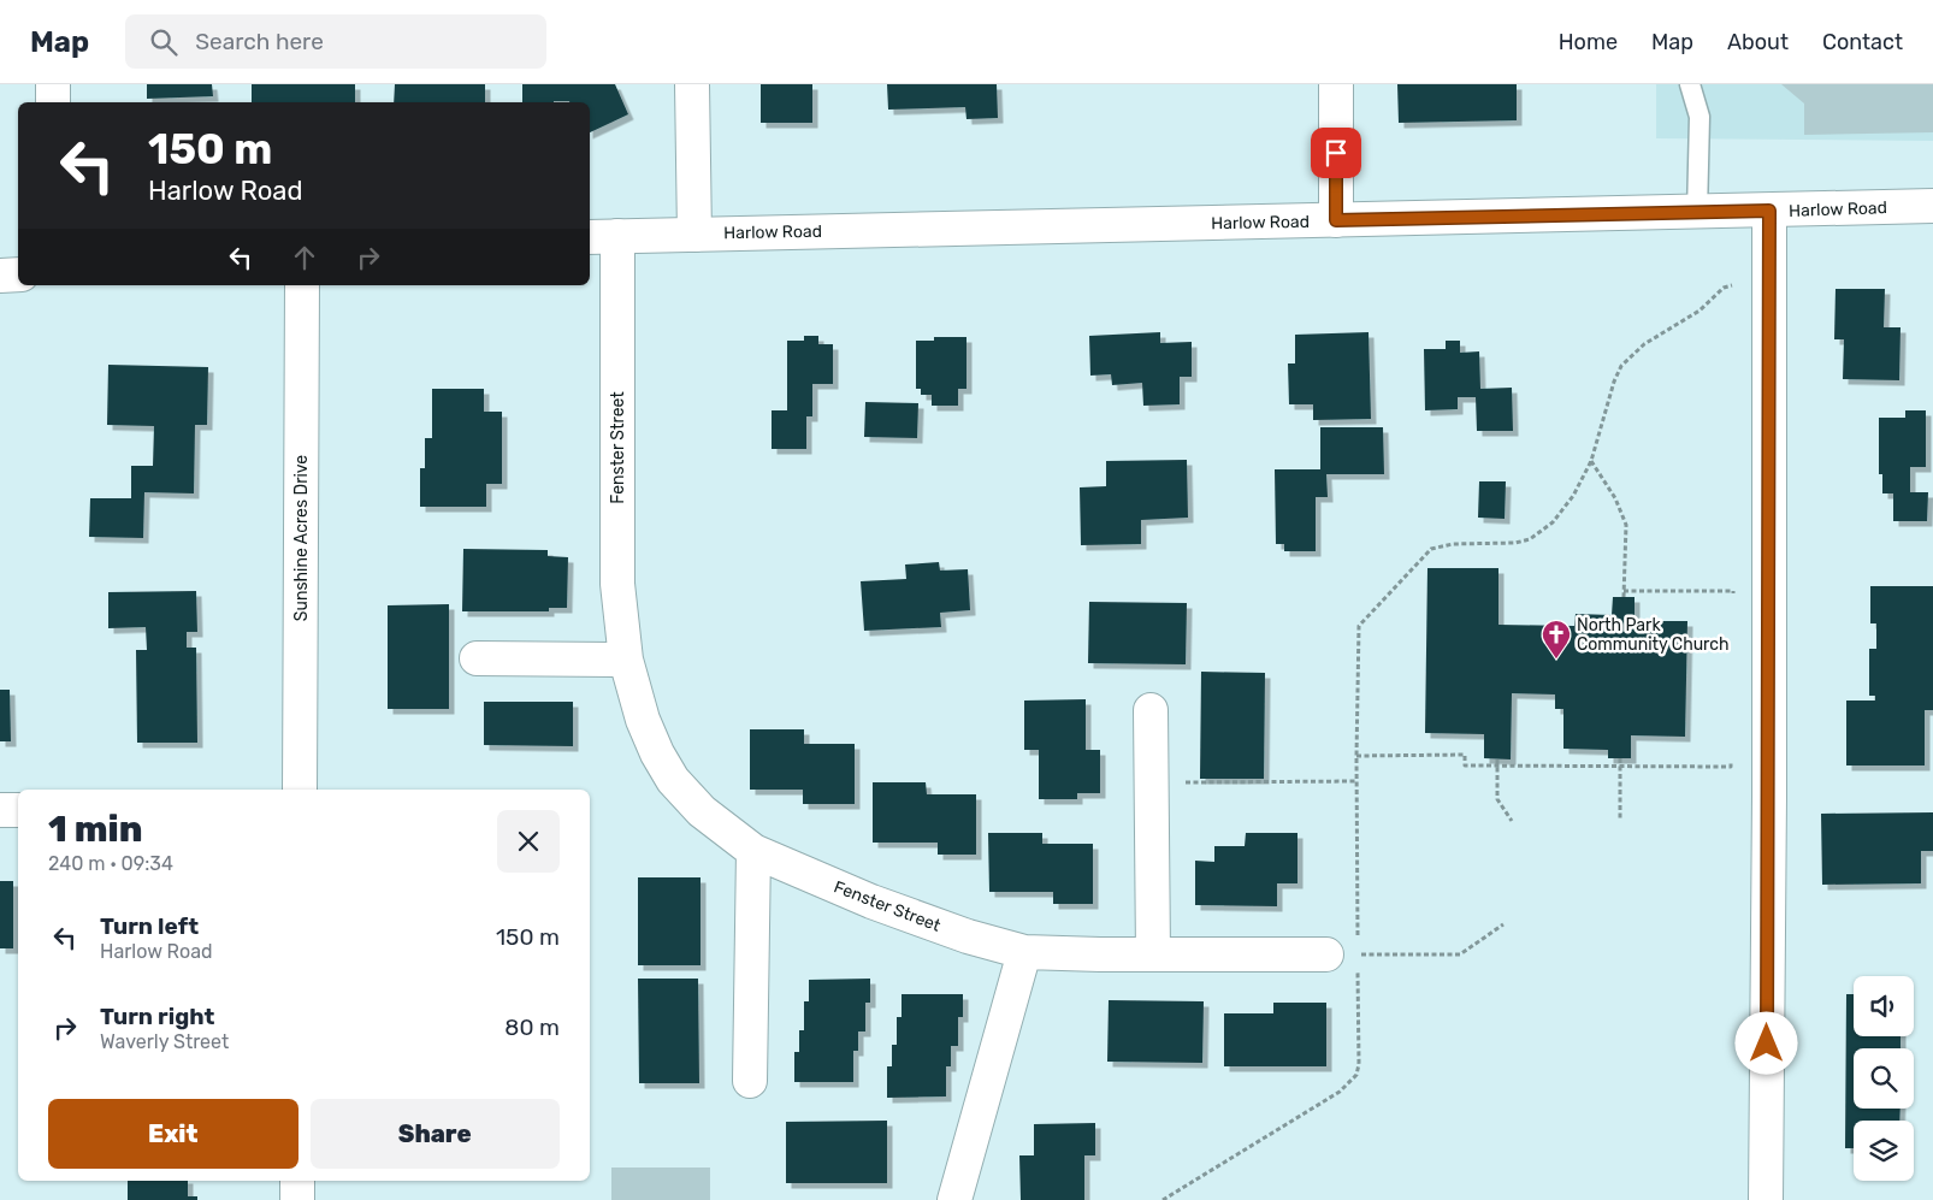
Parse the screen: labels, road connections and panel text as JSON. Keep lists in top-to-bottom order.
{
  "streets": {
    "street": ["Harlow Road", "Fenster Street", "Sunshine Acres Drive"]
  },
  "crossings": [
    ["Harlow Road", "Fenster Street"]
  ],
  "places": {
    "church": ["North Park Community Church"]
  },
  "page": {
    "header": "Map",
    "search": "Search here",
    "nav": [
      "Home",
      "Map",
      "About",
      "Contact"
    ],
    "turn": ["150 m", "Harlow Road"],
    "heading": ["1 min", "240 m · 09:34"],
    "list": [
      {
        "name": "Turn left",
        "note": "Harlow Road",
        "value": "150 m"
      },
      {
        "name": "Turn right",
        "note": "Waverly Street",
        "value": "80 m"
      }
    ],
    "buttons": ["Exit", "Share"]
  }
}
